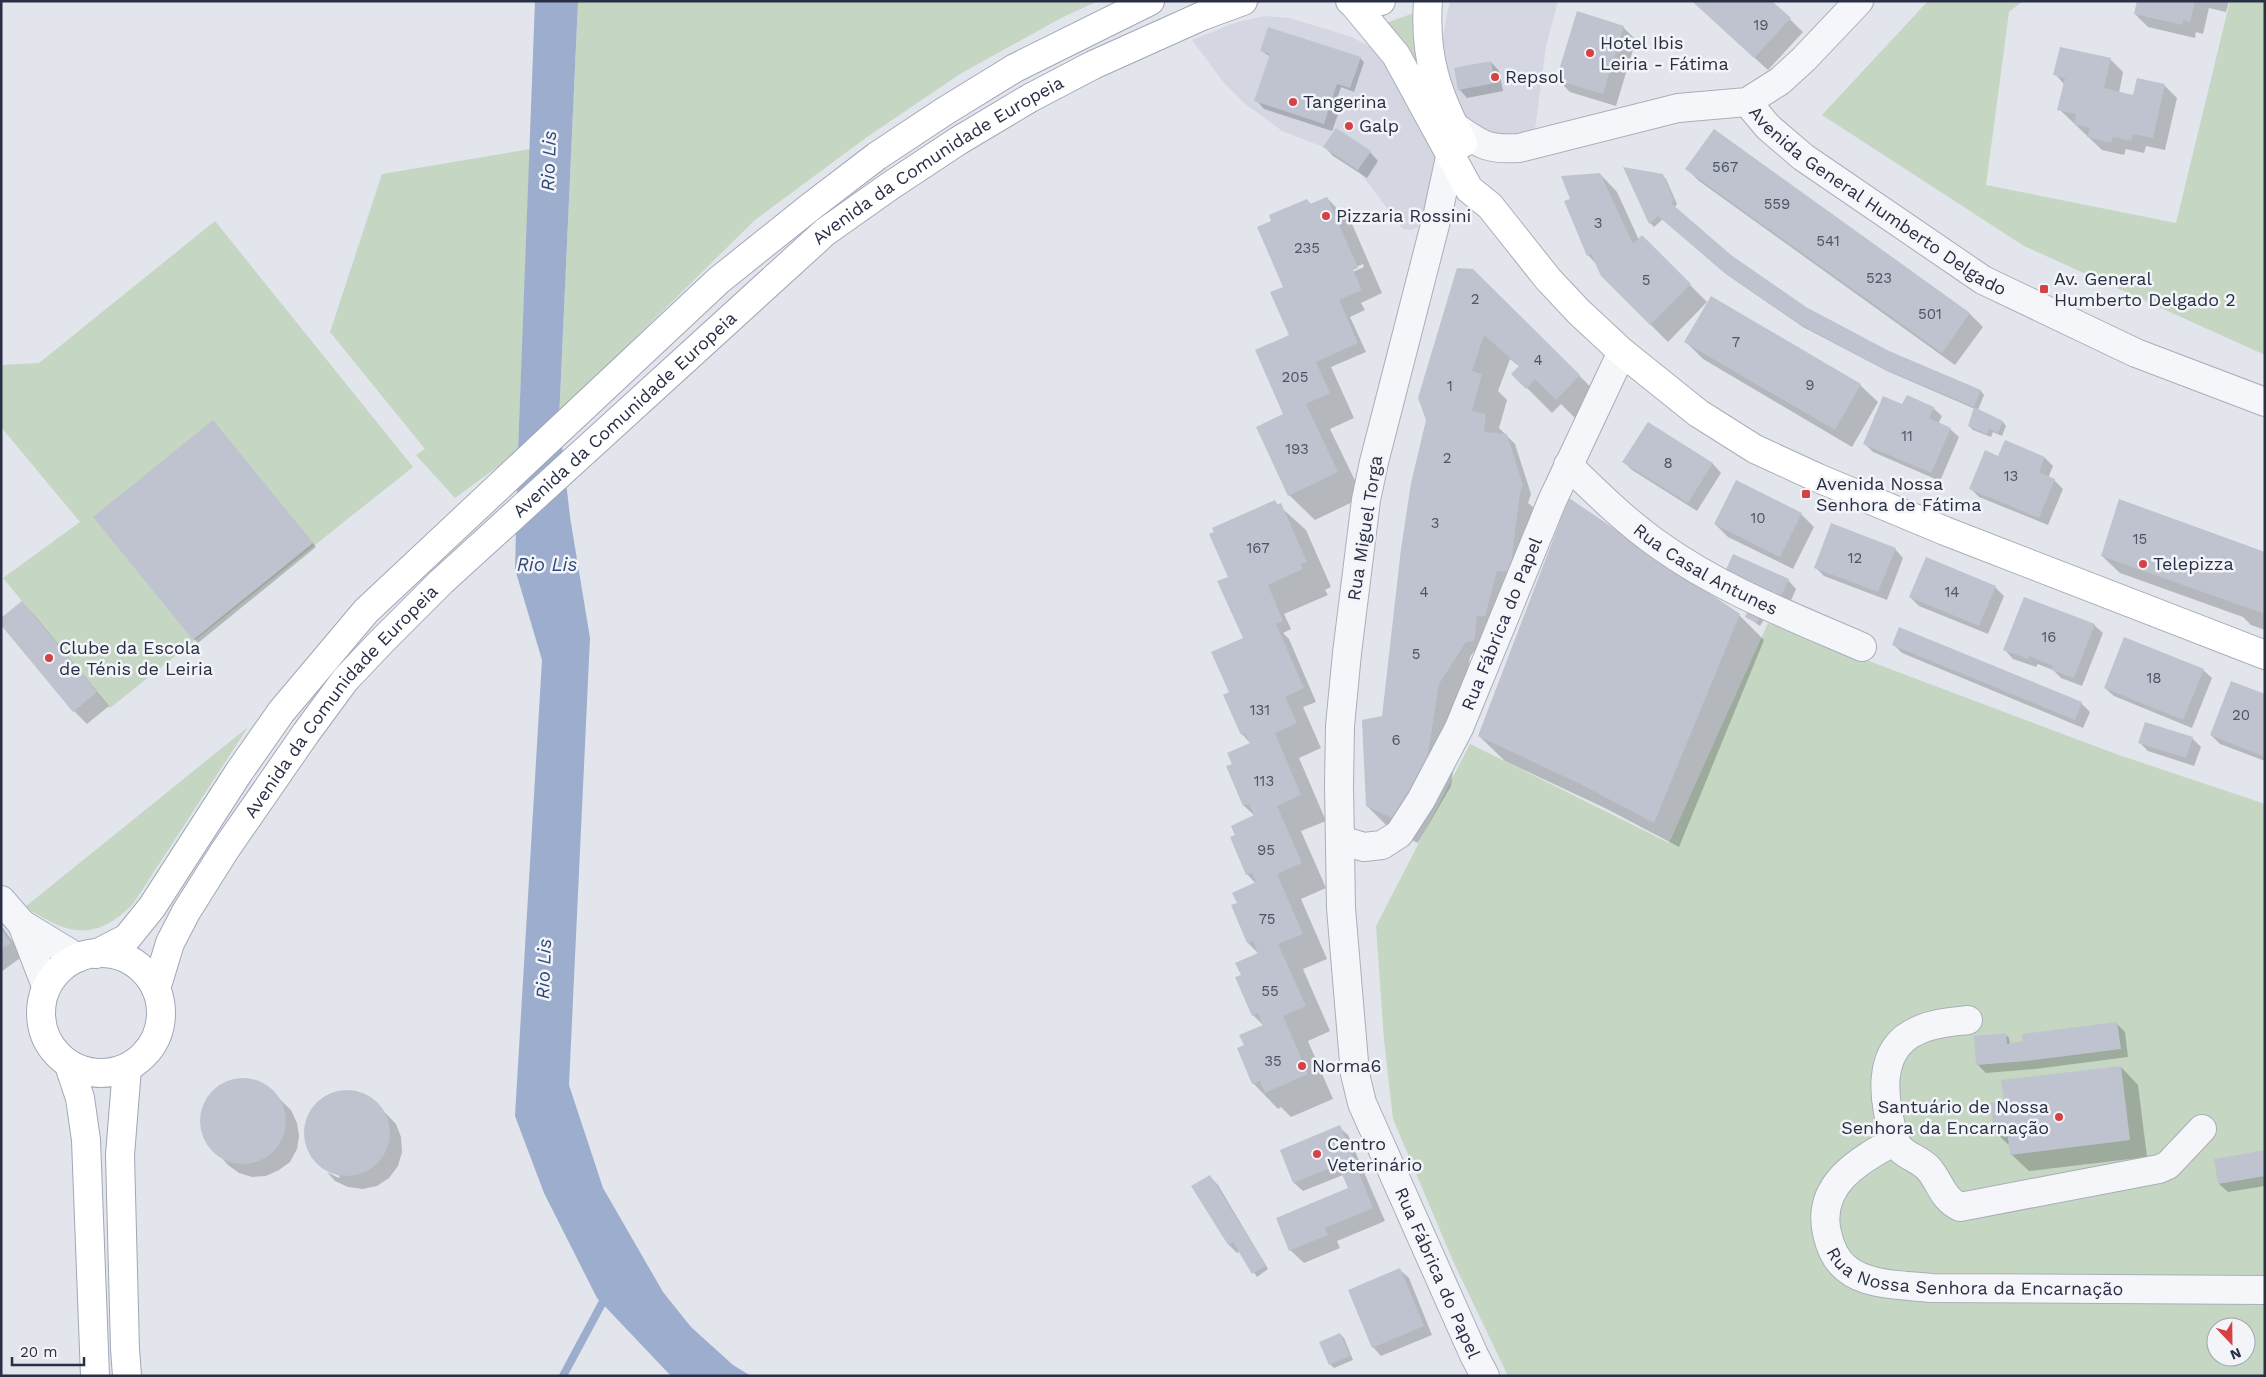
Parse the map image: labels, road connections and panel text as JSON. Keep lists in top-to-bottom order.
{
  "streets": {
    "main road": ["Avenida da Comunidade Europeia"],
    "street": [
      "Avenida General Humberto Delgado",
      "Rua Miguel Torga",
      "Rua Casal Antunes",
      "Rua Fábrica do Papel",
      "Rua Nossa Senhora da Encarnação"
    ]
  },
  "crossings": [
    ["Rua Miguel Torga", "Rua Fábrica do Papel"],
    ["Rua Casal Antunes", "Rua Fábrica do Papel"]
  ],
  "water": ["Rio Lis"],
  "places": {
    "other": [
      "Hotel Ibis Leiria - Fátima",
      "Repsol",
      "Tangerina",
      "Galp",
      "Pizzaria Rossini",
      "Telepizza",
      "Clube da Escola de Ténis de Leiria",
      "Norma6",
      "Santuário de Nossa Senhora da Encarnação",
      "Centro Veterinário"
    ],
    "transit": ["Av. General Humberto Delgado 2", "Avenida Nossa Senhora de Fátima"]
  },
  "house_numbers": [
    "19",
    "567",
    "559",
    "3",
    "541",
    "235",
    "523",
    "5",
    "2",
    "501",
    "7",
    "4",
    "205",
    "9",
    "1",
    "11",
    "193",
    "2",
    "8",
    "13",
    "10",
    "3",
    "15",
    "167",
    "12",
    "4",
    "14",
    "16",
    "5",
    "18",
    "131",
    "20",
    "6",
    "113",
    "95",
    "75",
    "55",
    "35"
  ],
  "scale_bar": "20 m",
  "north": "bottom"
}
